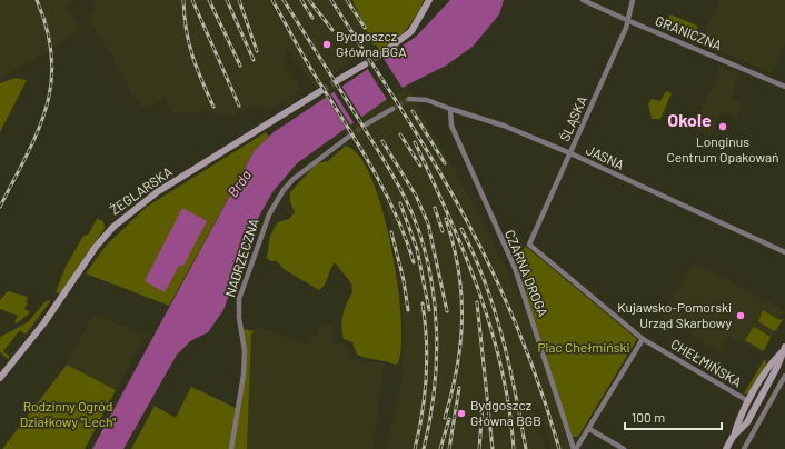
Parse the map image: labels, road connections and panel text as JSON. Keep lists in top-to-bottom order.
{
  "streets": {
    "street": [
      "GRANICZNA",
      "ŚLĄSKA",
      "JASNA",
      "ŻEGLARSKA",
      "NADRZECZNA",
      "CZARNA DROGA",
      "CHEŁMIŃSKA"
    ]
  },
  "crossings": [
    ["GRANICZNA", "ŚLĄSKA"],
    ["ŚLĄSKA", "JASNA"],
    ["ŚLĄSKA", "CHEŁMIŃSKA"],
    ["JASNA", "CZARNA DROGA"]
  ],
  "districts": ["Okole"],
  "water": ["Brda"],
  "parks": ["Plac Chełmiński", "Rodzinny Ogród Działkowy \"Lech\""],
  "places": [
    "Bydgoszcz Główna BGA",
    "Longinus Centrum Opakowań",
    "Kujawsko-Pomorski Urząd Skarbowy",
    "Bydgoszcz Główna BGB"
  ],
  "scale_bar": "100 m"
}
